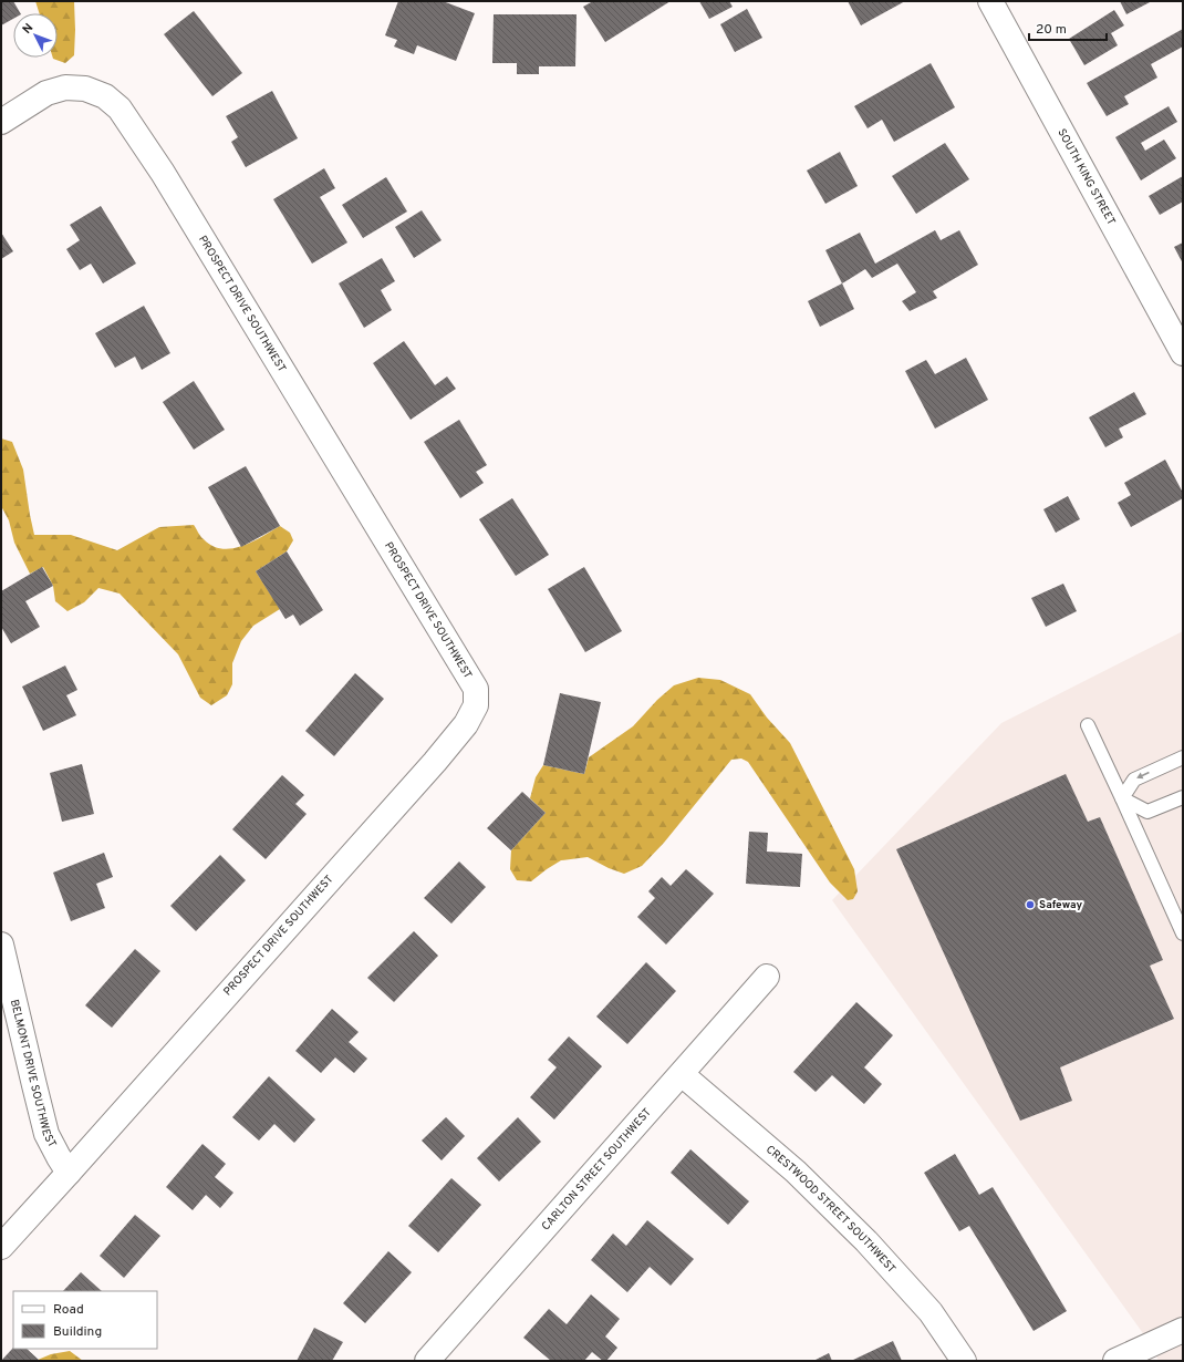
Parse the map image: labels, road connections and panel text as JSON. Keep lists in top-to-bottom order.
{
  "streets": {
    "street": [
      "SOUTH KING STREET",
      "PROSPECT DRIVE SOUTHWEST",
      "BELMONT DRIVE SOUTHWEST",
      "CARLTON STREET SOUTHWEST",
      "CRESTWOOD STREET SOUTHWEST"
    ]
  },
  "crossings": [
    ["PROSPECT DRIVE SOUTHWEST", "BELMONT DRIVE SOUTHWEST"],
    ["CARLTON STREET SOUTHWEST", "CRESTWOOD STREET SOUTHWEST"]
  ],
  "places": ["Safeway"],
  "legend": ["Road", "Building"],
  "scale_bar": "20 m",
  "north": "top left"
}
